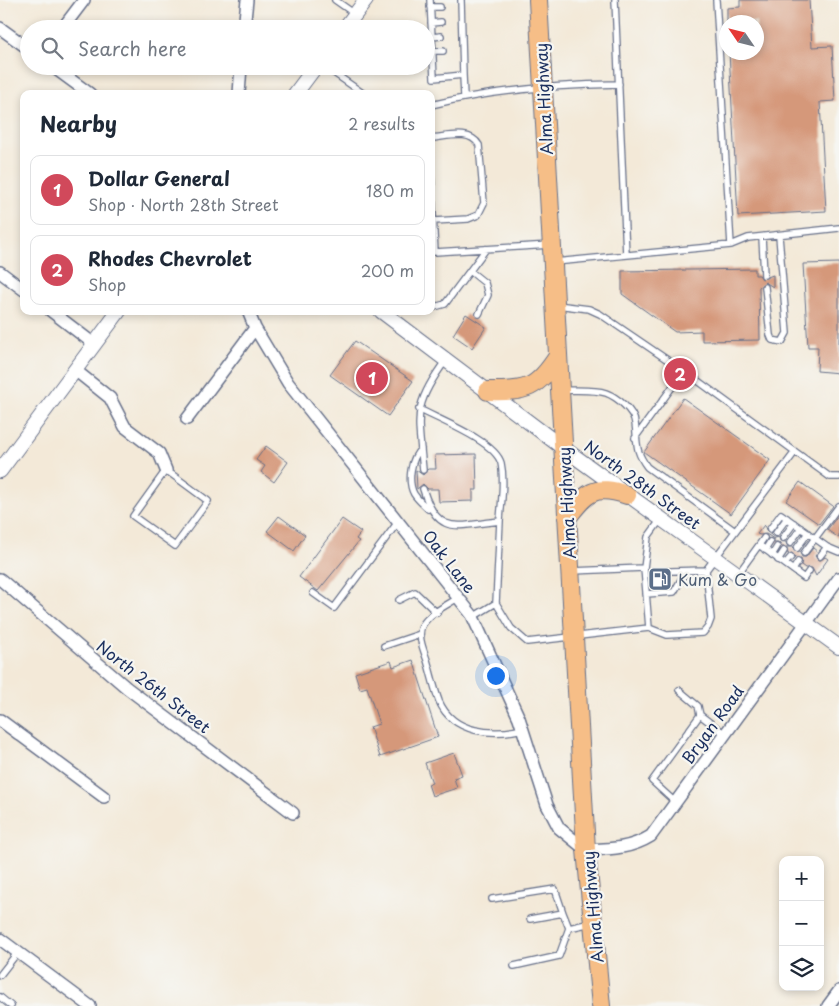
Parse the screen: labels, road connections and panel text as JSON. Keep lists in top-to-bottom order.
{
  "streets": {
    "main road": ["Alma Highway"],
    "street": [
      "North 28th Street",
      "Oak Lane",
      "North 26th Street",
      "Bryan Road"
    ]
  },
  "crossings": [
    ["Alma Highway", "North 28th Street"],
    ["Alma Highway", "Oak Lane"],
    ["Alma Highway", "Bryan Road"],
    ["North 28th Street", "Bryan Road"],
    ["Oak Lane", "Bryan Road"]
  ],
  "places": {
    "fuel station": ["Kum & Go"]
  },
  "north": "top left",
  "page": {
    "search": "Search here",
    "heading": ["Nearby", "2 results"],
    "list": [
      {
        "mark": "1",
        "name": "Dollar General",
        "note": "Shop · North 28th Street",
        "value": "180 m"
      },
      {
        "mark": "2",
        "name": "Rhodes Chevrolet",
        "note": "Shop",
        "value": "200 m"
      }
    ],
    "pins": ["2", "1"],
    "map_buttons": ["+", "−"]
  }
}
